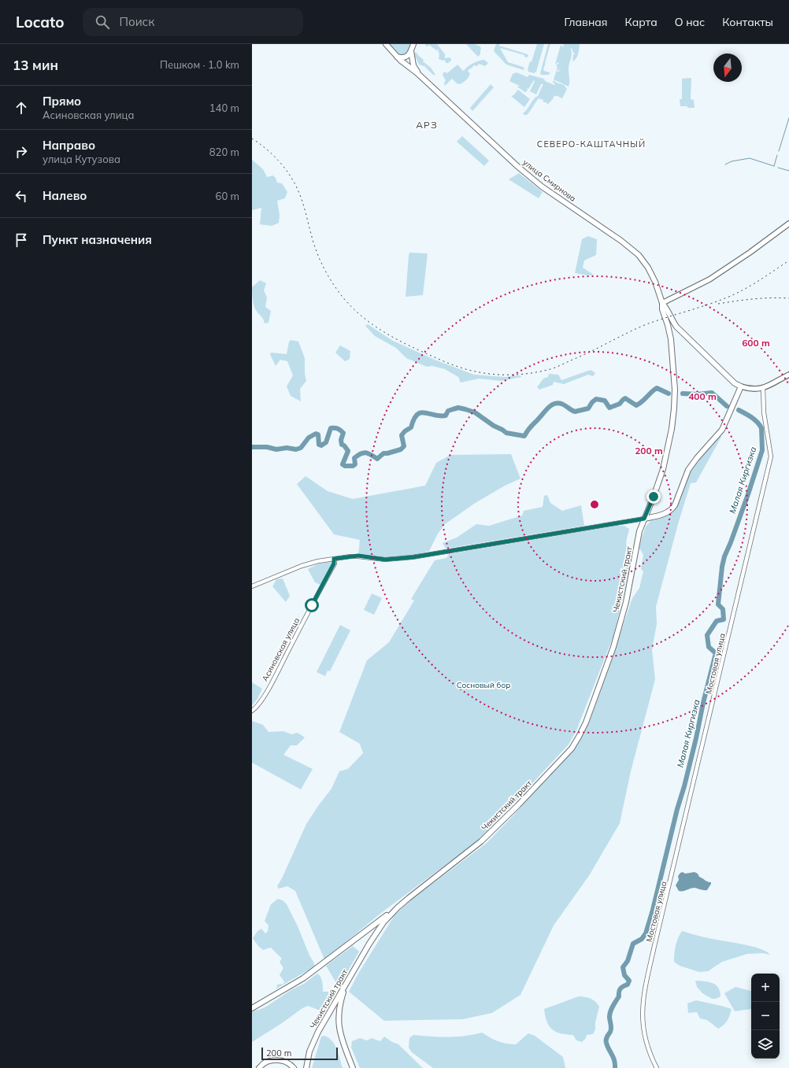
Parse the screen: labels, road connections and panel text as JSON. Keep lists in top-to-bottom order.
{
  "streets": {
    "main road": ["улица Смирнова", "Чекистский тракт"],
    "street": ["Асиновская улица", "Мостовая улица"]
  },
  "crossings": [
    ["улица Смирнова", "Чекистский тракт"]
  ],
  "districts": ["АРЗ", "СЕВЕРО-КАШТАЧНЫЙ"],
  "water": ["Малая Киргизка"],
  "parks": ["Сосновый бор"],
  "scale_bar": "200 m",
  "north": "bottom",
  "page": {
    "header": "Locato",
    "search": "Поиск",
    "nav": [
      "Главная",
      "Карта",
      "О нас",
      "Контакты"
    ],
    "heading": ["13 мин", "Пешком · 1.0 km"],
    "list": [
      ["Прямо", "Асиновская улица", "140 m"],
      ["Направо", "улица Кутузова", "820 m"],
      ["Налево", "60 m"],
      "Пункт назначения"
    ],
    "map_buttons": ["+", "−"],
    "scale": "200 m"
  },
  "rings": ["600 m", "400 m", "200 m"]
}
